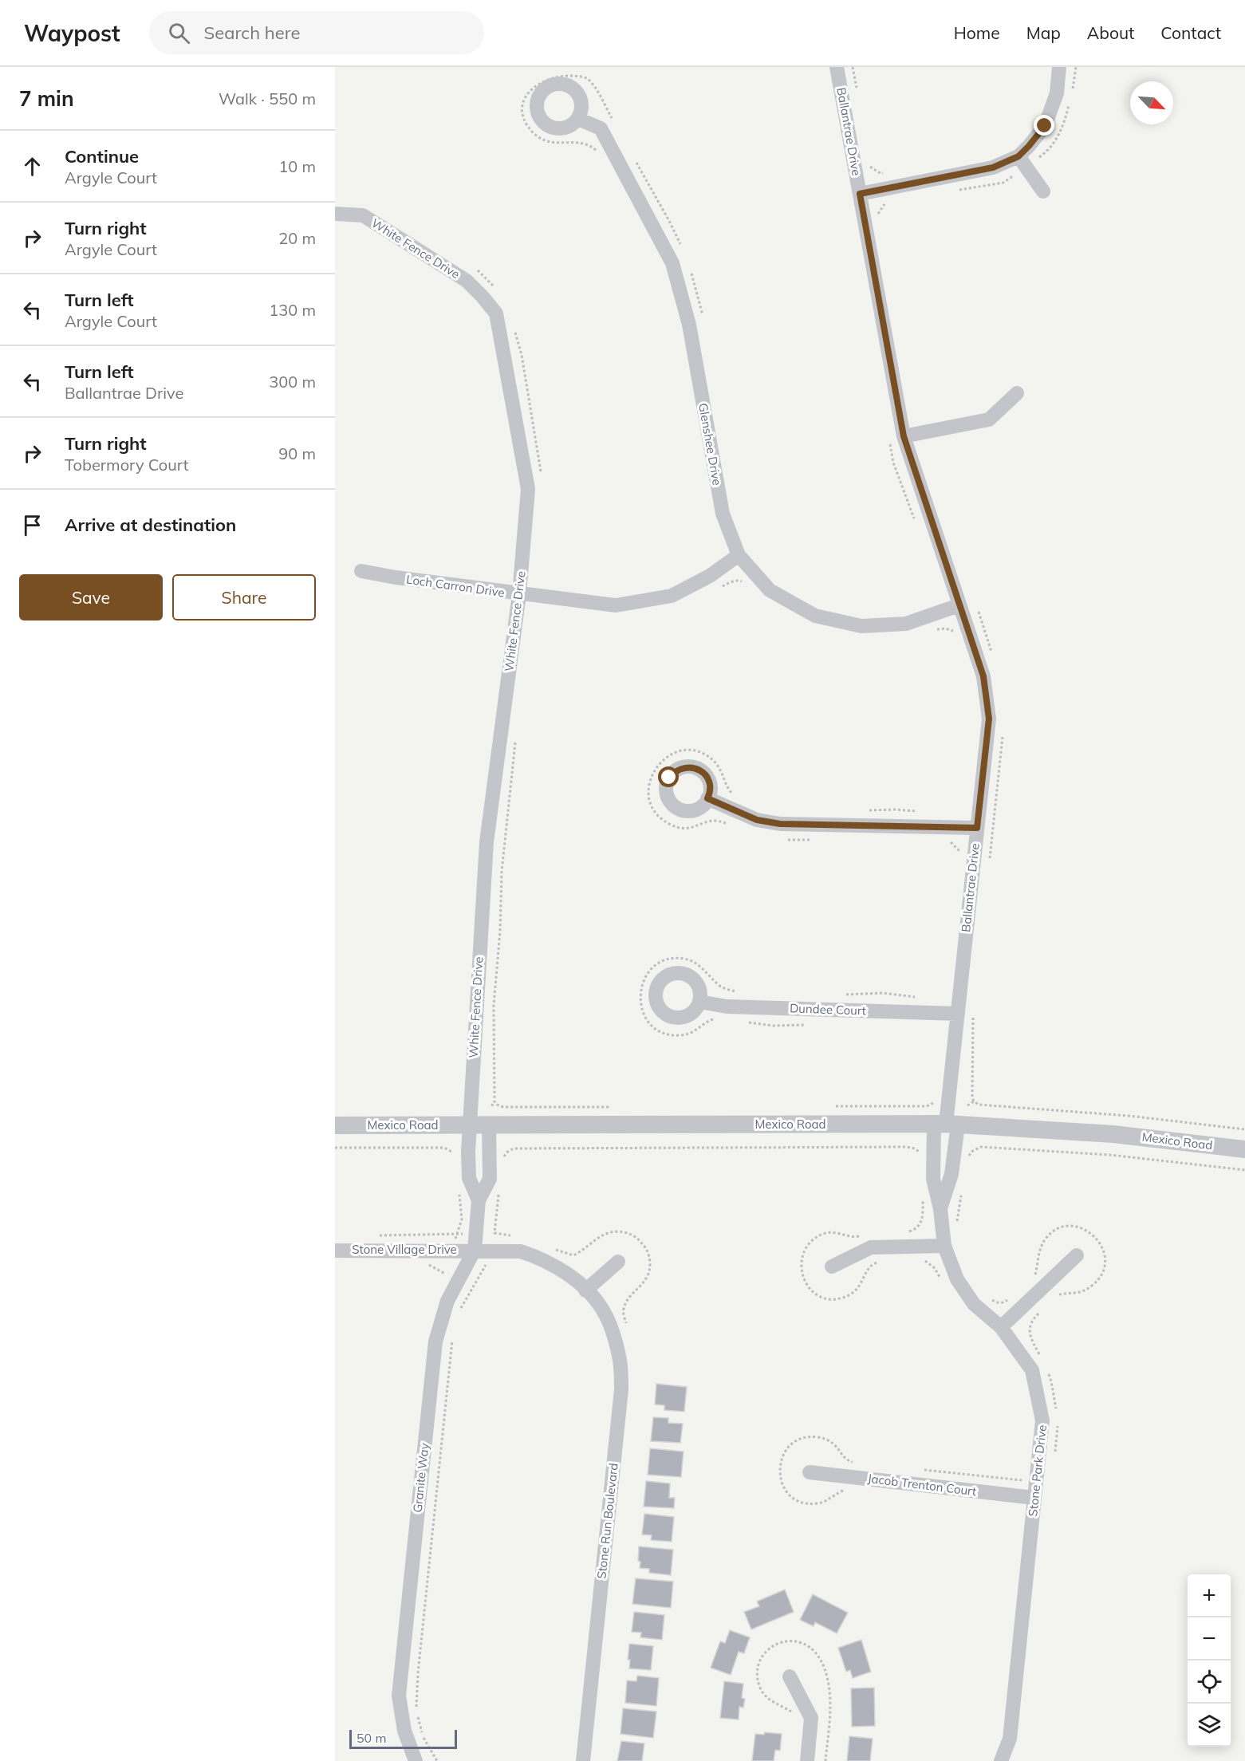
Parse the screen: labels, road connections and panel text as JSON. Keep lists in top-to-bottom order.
{
  "streets": {
    "street": [
      "Ballantrae Drive",
      "White Fence Drive",
      "Glenshee Drive",
      "Loch Carron Drive",
      "Dundee Court",
      "Mexico Road",
      "Stone Village Drive",
      "Stone Park Drive",
      "Granite Way",
      "Jacob Trenton Court",
      "Stone Run Boulevard"
    ]
  },
  "crossings": [
    ["Ballantrae Drive", "Glenshee Drive"],
    ["Ballantrae Drive", "Dundee Court"],
    ["Ballantrae Drive", "Mexico Road"],
    ["Ballantrae Drive", "Stone Park Drive"],
    ["White Fence Drive", "Loch Carron Drive"],
    ["White Fence Drive", "Mexico Road"],
    ["White Fence Drive", "Granite Way"],
    ["Glenshee Drive", "Loch Carron Drive"],
    ["Mexico Road", "Stone Park Drive"],
    ["Mexico Road", "Granite Way"],
    ["Stone Village Drive", "Granite Way"],
    ["Stone Village Drive", "Stone Run Boulevard"],
    ["Stone Park Drive", "Jacob Trenton Court"],
    ["Granite Way", "Stone Run Boulevard"]
  ],
  "scale_bar": "50 m",
  "north": "bottom right",
  "page": {
    "header": "Waypost",
    "search": "Search here",
    "nav": [
      "Home",
      "Map",
      "About",
      "Contact"
    ],
    "heading": ["7 min", "Walk · 550 m"],
    "list": [
      ["Continue", "Argyle Court", "10 m"],
      ["Turn right", "Argyle Court", "20 m"],
      ["Turn left", "Argyle Court", "130 m"],
      ["Turn left", "Ballantrae Drive", "300 m"],
      ["Turn right", "Tobermory Court", "90 m"],
      "Arrive at destination"
    ],
    "buttons": ["Save", "Share"],
    "map_buttons": ["+", "−"],
    "scale": "50 m"
  }
}
